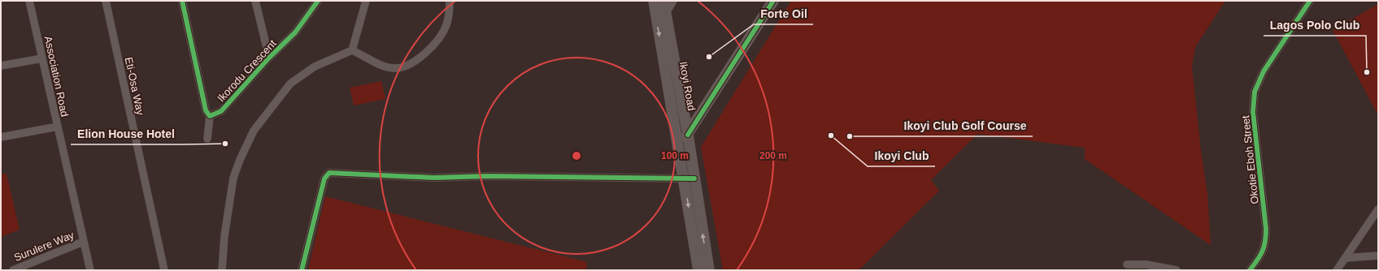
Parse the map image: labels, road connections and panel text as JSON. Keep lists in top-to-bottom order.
{
  "streets": {
    "main road": ["Ikoyi Road"],
    "street": [
      "Ikorodu Crescent",
      "Association Road",
      "Eti-Osa Way",
      "Okotie Eboh Street",
      "Surulere Way"
    ]
  },
  "crossings": [
    ["Association Road", "Surulere Way"]
  ],
  "places": [
    "Forte Oil",
    "Lagos Polo Club",
    "Ikoyi Club",
    "Ikoyi Club Golf Course",
    "Elion House Hotel"
  ],
  "rings": ["100 m", "200 m"]
}
